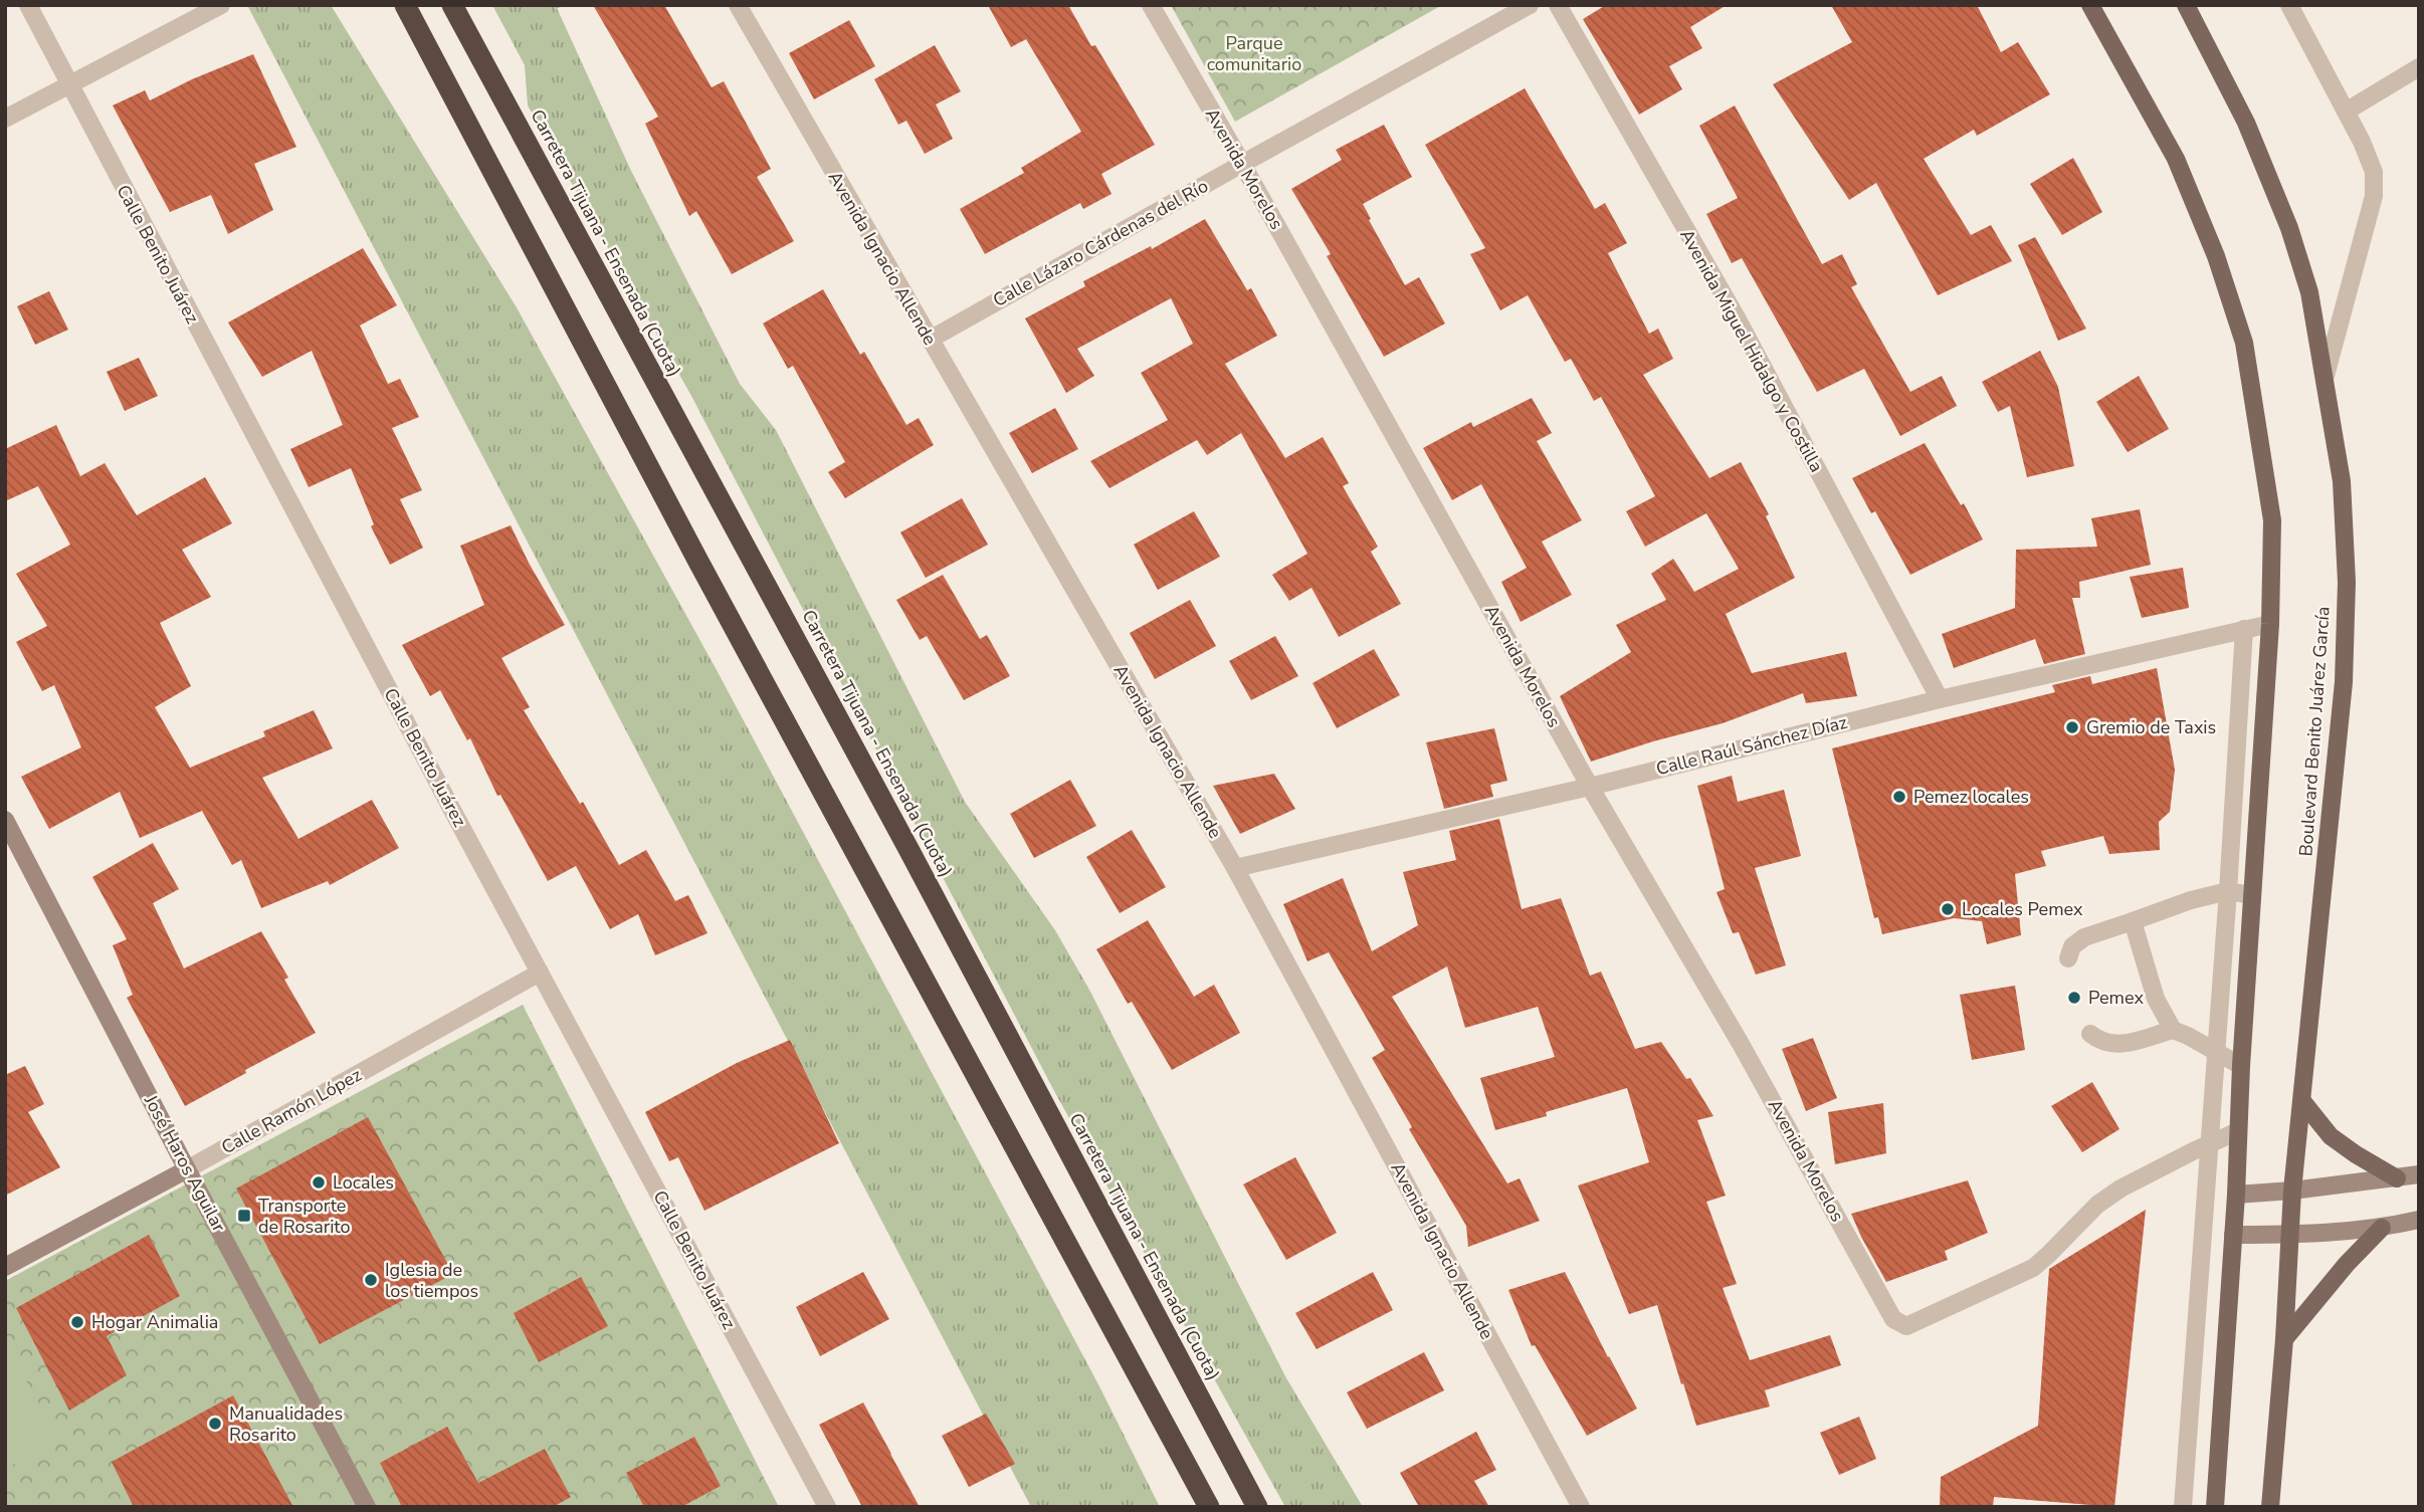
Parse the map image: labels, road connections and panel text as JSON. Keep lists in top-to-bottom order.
{
  "streets": {
    "highway": ["Carretera Tijuana - Ensenada (Cuota)"],
    "main road": ["Boulevard Benito Juárez García"],
    "street": [
      "Avenida Morelos",
      "Calle Lázaro Cárdenas del Río",
      "Calle Benito Juárez",
      "Avenida Ignacio Allende",
      "Avenida Miguel Hidalgo y Costilla",
      "Calle Raúl Sánchez Díaz",
      "Calle Ramón López",
      "José Haros Aguilar"
    ]
  },
  "crossings": [
    ["Avenida Morelos", "Calle Lázaro Cárdenas del Río"],
    ["Avenida Morelos", "Calle Raúl Sánchez Díaz"],
    ["Calle Lázaro Cárdenas del Río", "Avenida Ignacio Allende"],
    ["Calle Benito Juárez", "Calle Ramón López"],
    ["Avenida Ignacio Allende", "Calle Raúl Sánchez Díaz"],
    ["Avenida Miguel Hidalgo y Costilla", "Calle Raúl Sánchez Díaz"],
    ["Calle Ramón López", "José Haros Aguilar"]
  ],
  "parks": ["Parque comunitario"],
  "places": {
    "other": [
      "Gremio de Taxis",
      "Pemez locales",
      "Locales Pemex",
      "Pemex",
      "Locales",
      "Iglesia de los tiempos",
      "Hogar Animalia",
      "Manualidades Rosarito"
    ],
    "transit": ["Transporte de Rosarito"]
  }
}
